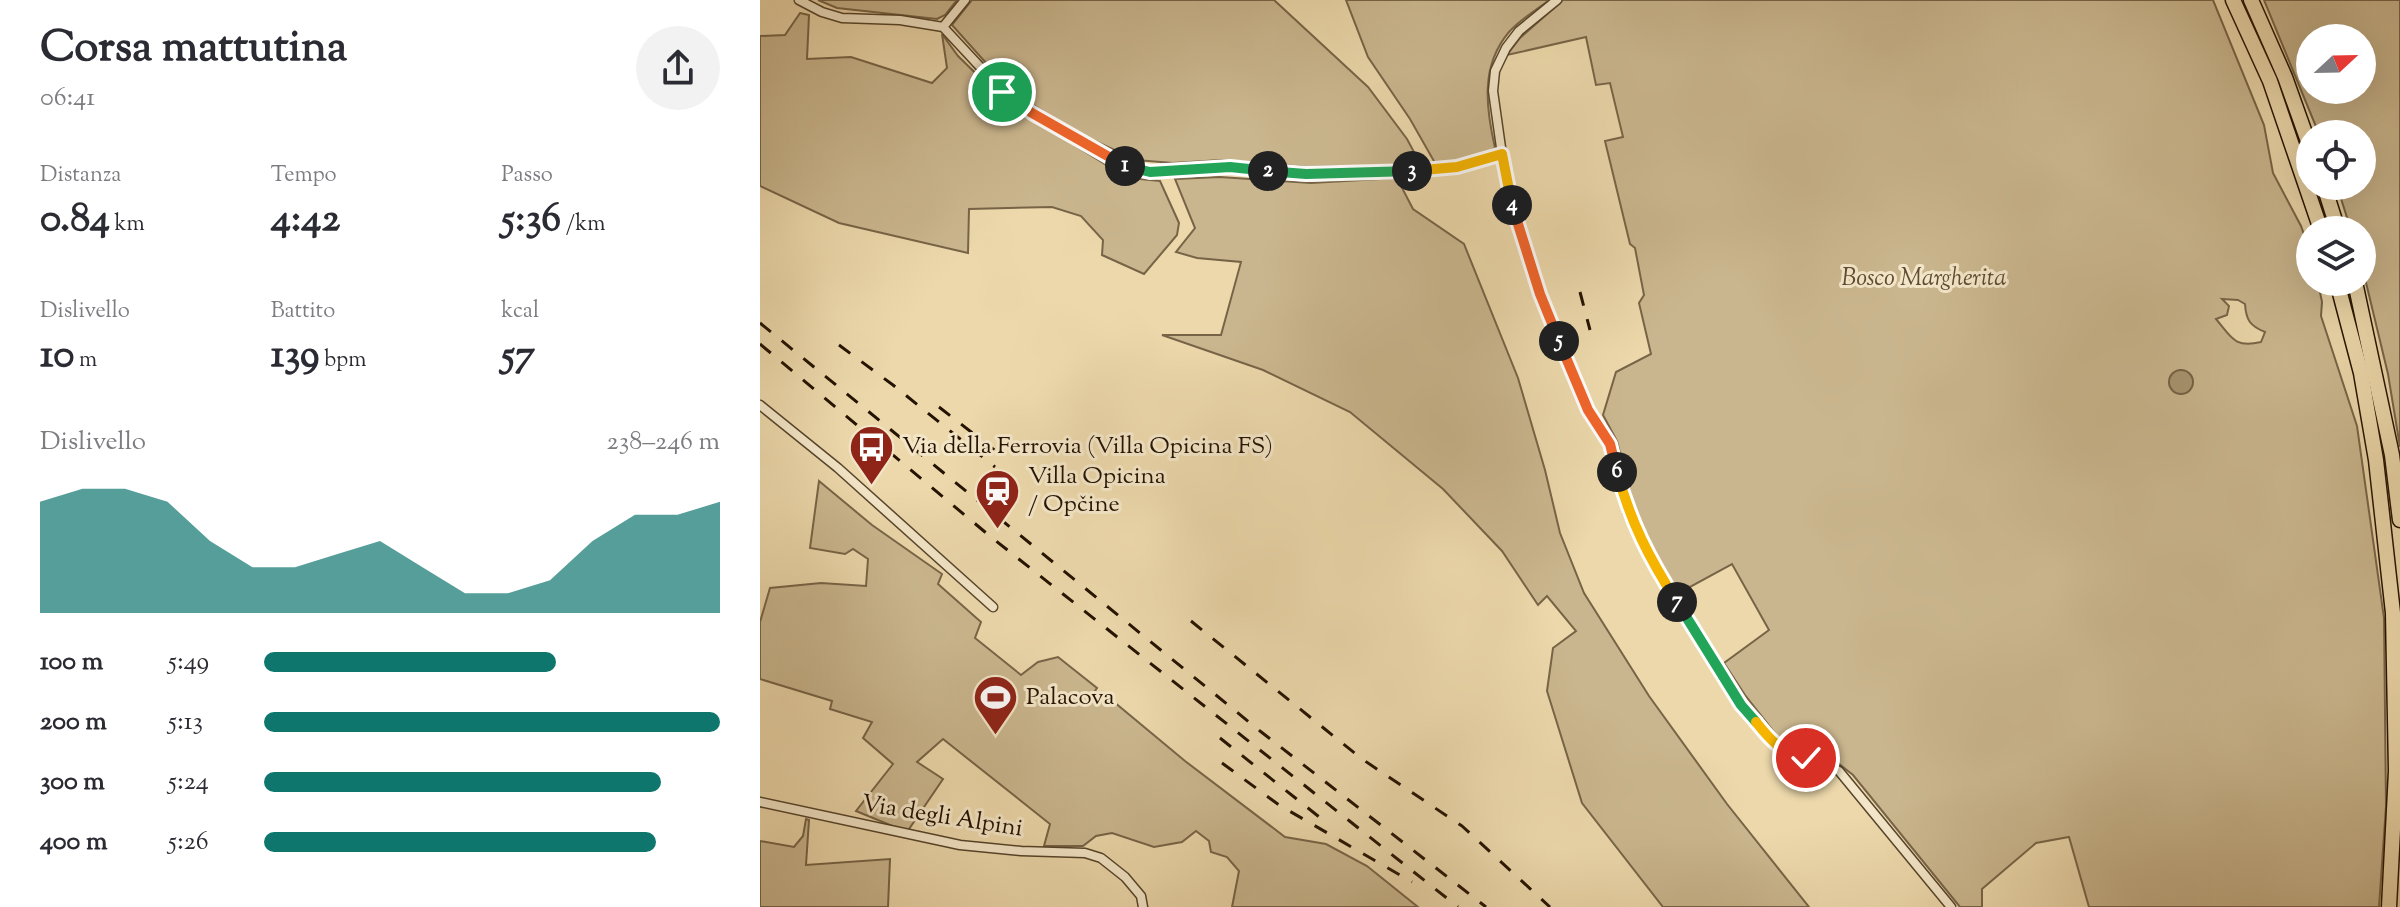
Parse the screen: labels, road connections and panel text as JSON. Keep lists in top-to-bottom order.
{
  "streets": {
    "street": ["Via degli Alpini"]
  },
  "parks": ["Bosco Margherita"],
  "places": {
    "bus stop": ["Via della Ferrovia (Villa Opicina FS)"],
    "station": ["Villa Opicina / Opčine"],
    "sports": ["Palacova"]
  },
  "north": "right",
  "page": {
    "heading": ["Corsa mattutina", "06:41"],
    "stats": [
      ["Distanza", "0.84 km"],
      ["Tempo", "4:42"],
      ["Passo", "5:36 /km"],
      ["Dislivello", "10 m"],
      ["Battito", "139 bpm"],
      ["kcal", "57"]
    ],
    "pins": [
      "1",
      "2",
      "3",
      "4",
      "5",
      "6",
      "7"
    ],
    "chart": ["Dislivello", "238–246 m"],
    "list": [
      {
        "name": "100 m",
        "note": "5:49"
      },
      {
        "name": "200 m",
        "note": "5:13"
      },
      {
        "name": "300 m",
        "note": "5:24"
      },
      {
        "name": "400 m",
        "note": "5:26"
      }
    ]
  }
}
